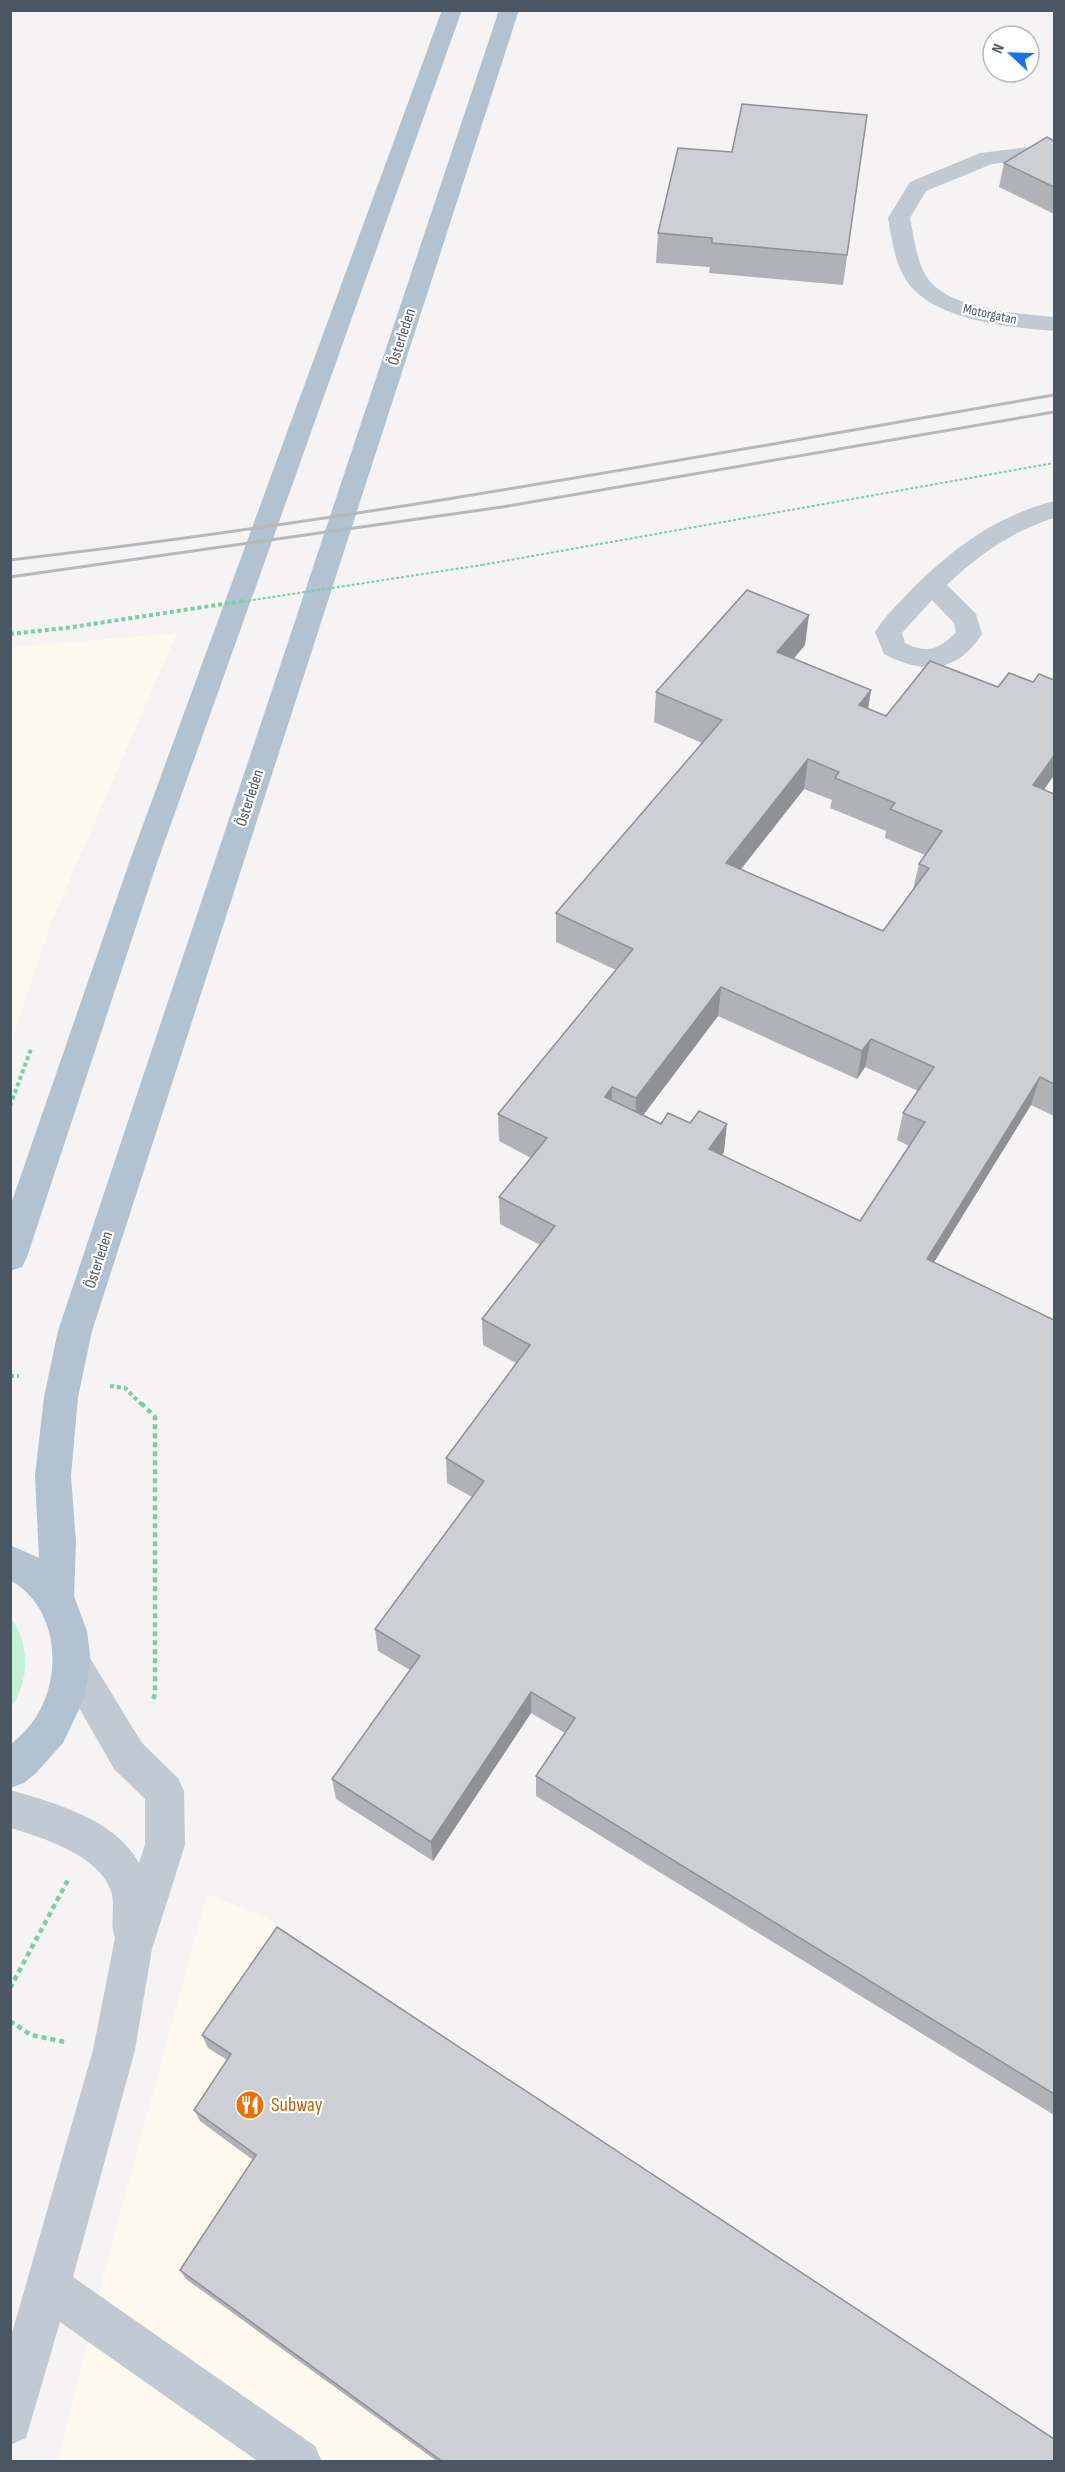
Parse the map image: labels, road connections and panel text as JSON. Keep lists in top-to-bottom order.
{
  "streets": {
    "main road": ["Österleden"],
    "street": ["Motorgatan"]
  },
  "places": {
    "restaurant": ["Subway"]
  },
  "north": "left"
}
